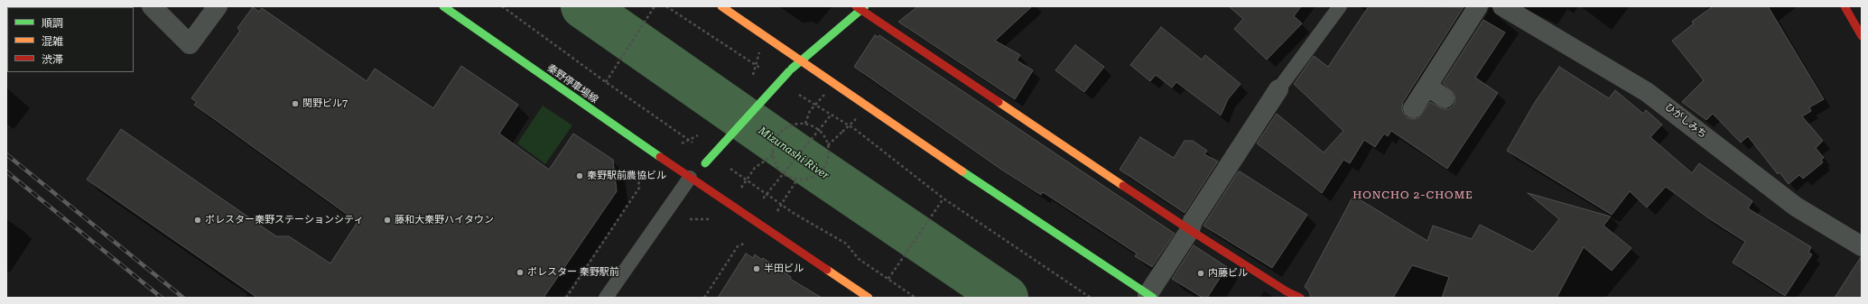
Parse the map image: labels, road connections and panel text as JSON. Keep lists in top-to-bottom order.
{
  "streets": {
    "street": ["秦野停車場線", "ひがしみち"]
  },
  "districts": ["HONCHO 2-CHOME"],
  "water": ["Mizunashi River"],
  "places": [
    "関野ビル7",
    "秦野駅前農協ビル",
    "ポレスター秦野ステーションシティ",
    "藤和大秦野ハイタウン",
    "半田ビル",
    "ポレスター 秦野駅前",
    "内藤ビル"
  ],
  "legend": ["順調", "混雑", "渋滞"]
}
